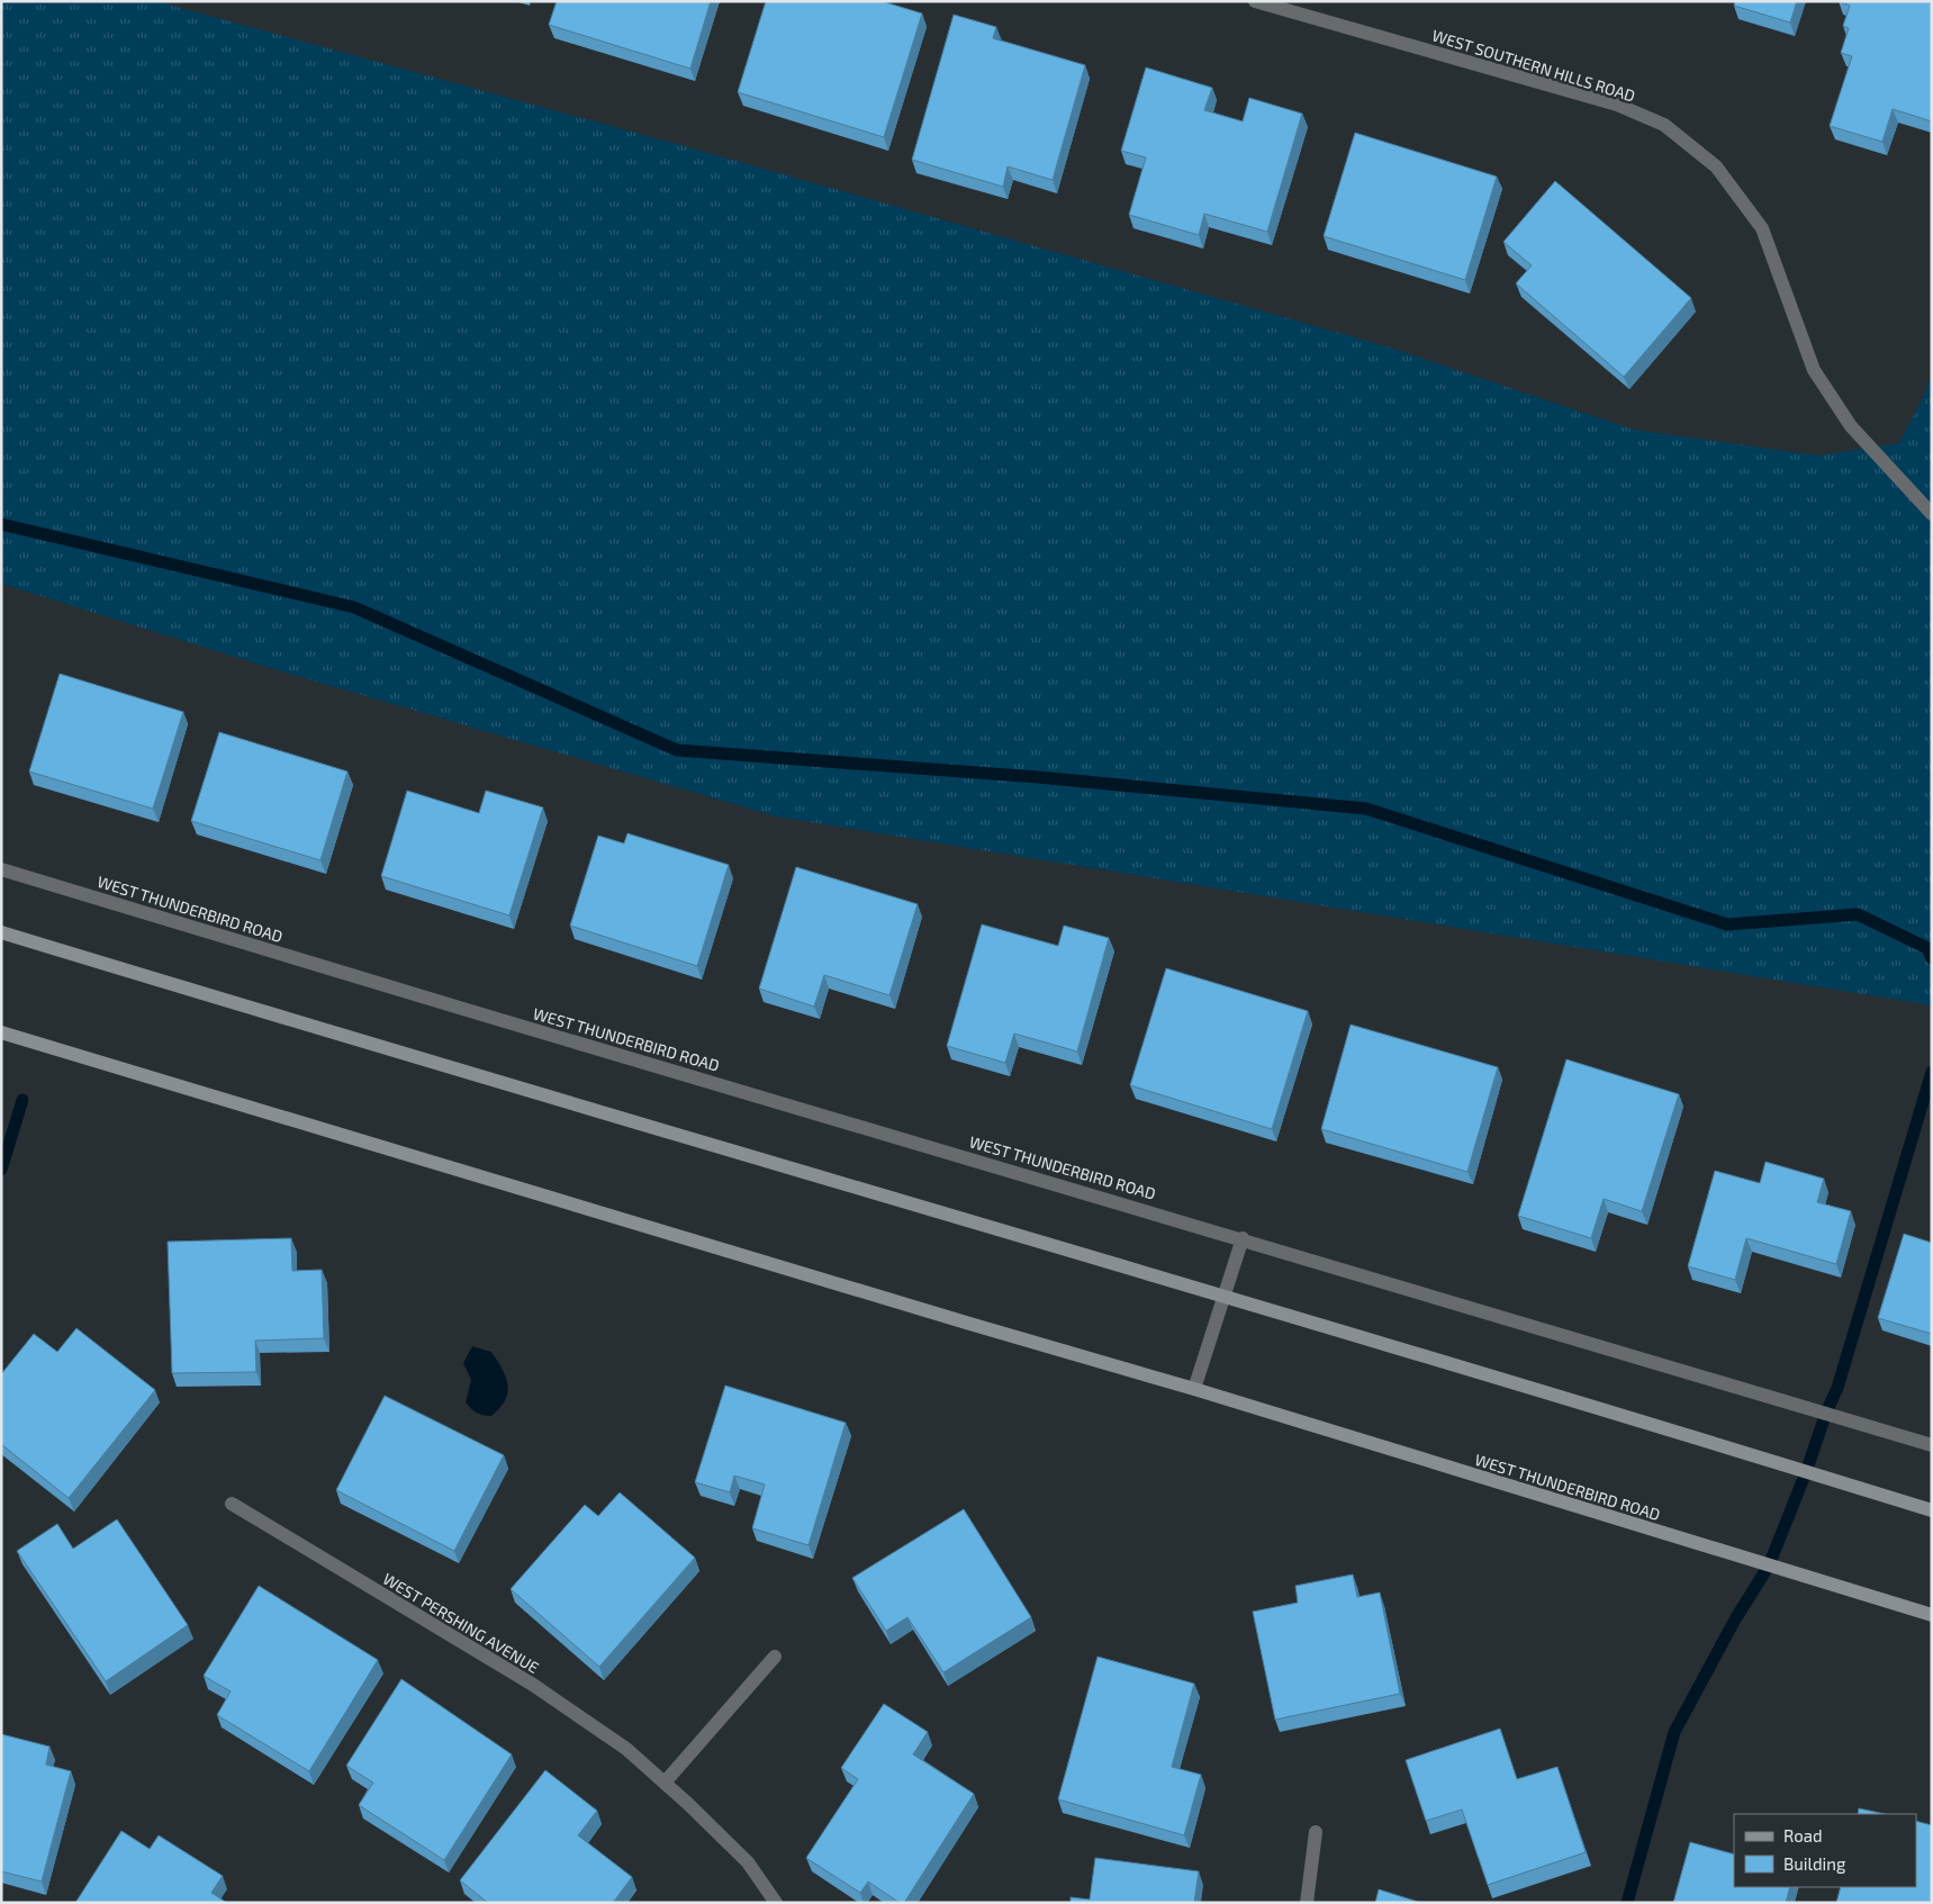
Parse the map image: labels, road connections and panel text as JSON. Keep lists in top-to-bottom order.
{
  "streets": {
    "main road": ["WEST THUNDERBIRD ROAD"],
    "street": ["WEST SOUTHERN HILLS ROAD", "WEST PERSHING AVENUE"]
  },
  "legend": ["Road", "Building"]
}
